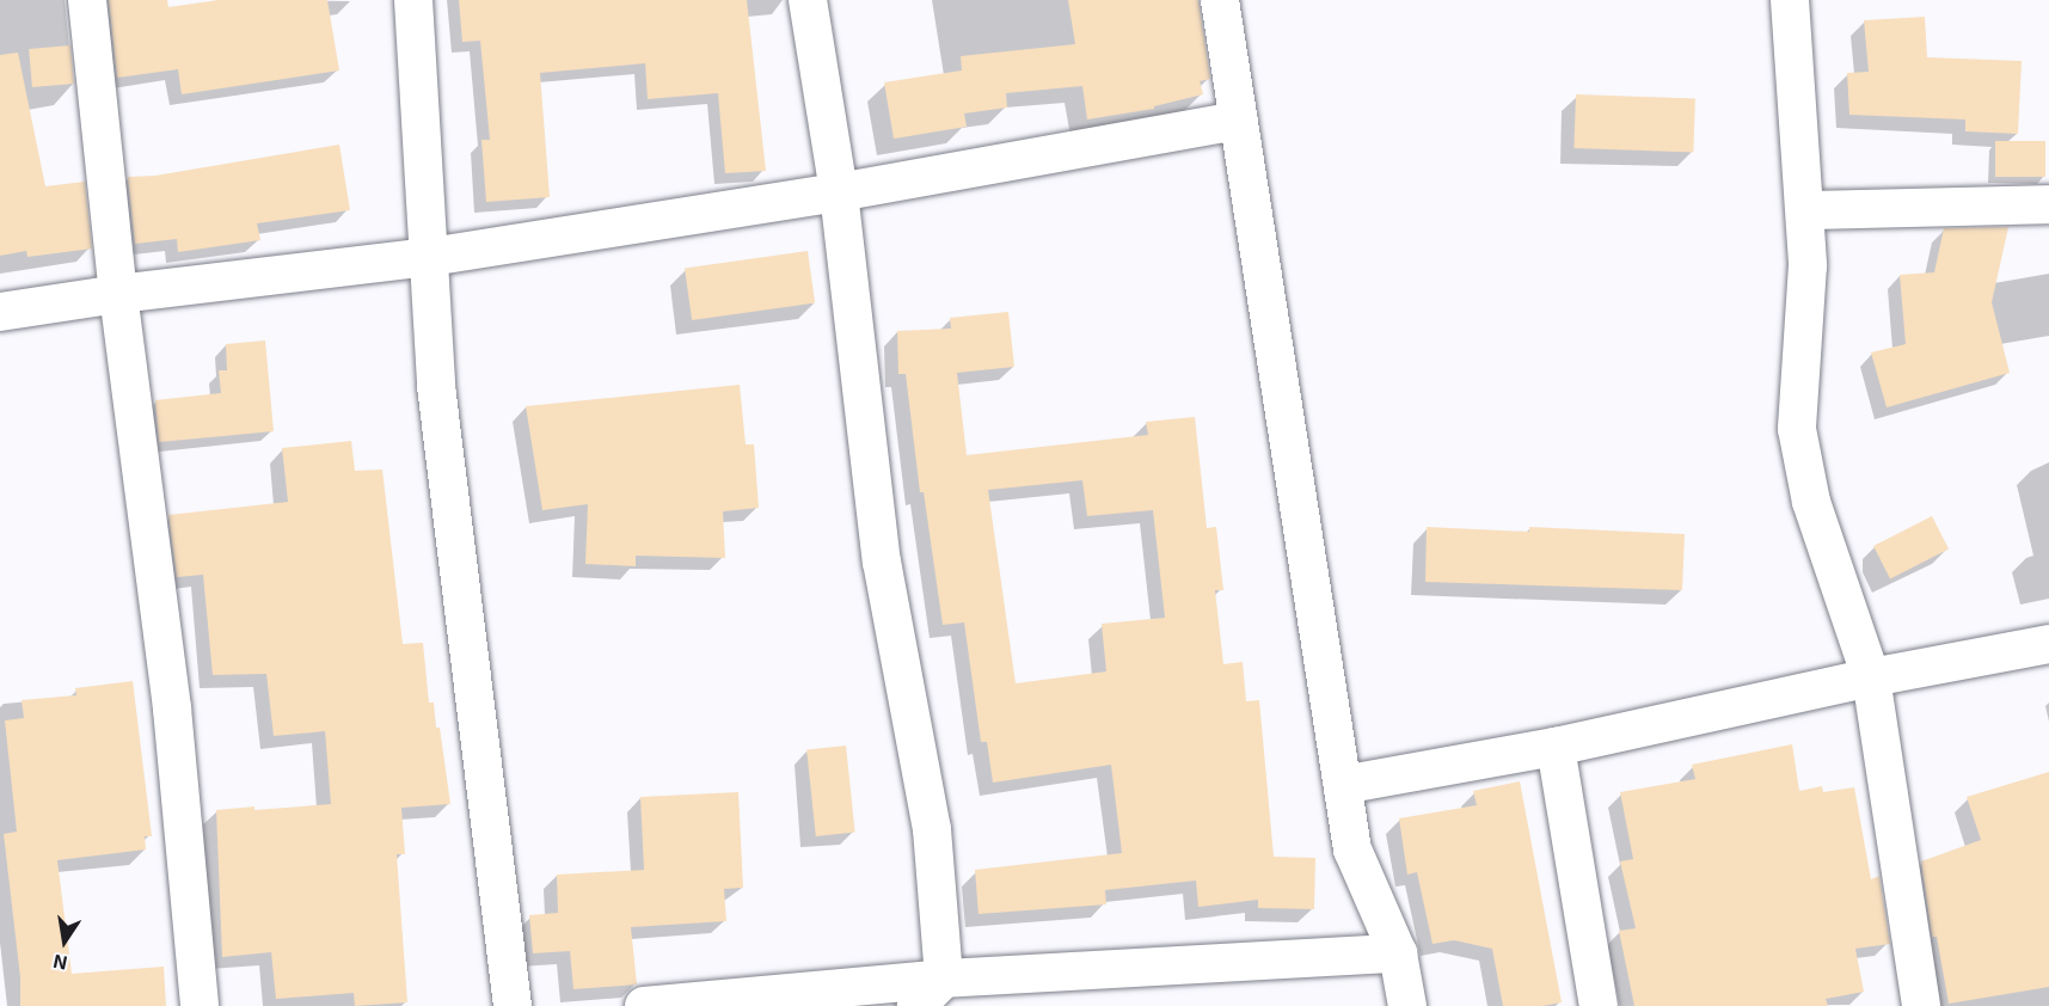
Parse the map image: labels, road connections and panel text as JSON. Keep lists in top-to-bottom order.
{
  "north": "bottom"
}
